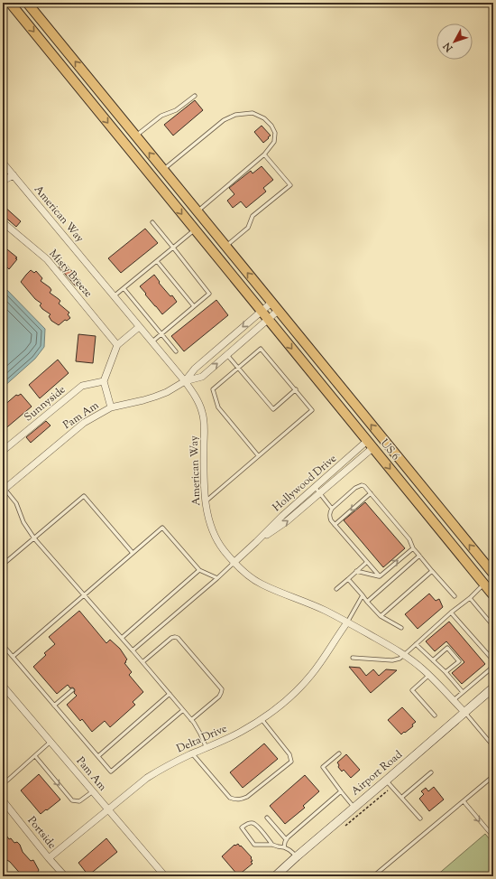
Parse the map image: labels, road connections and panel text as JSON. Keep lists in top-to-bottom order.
{
  "streets": {
    "main road": ["US 6", "Airport Road"],
    "street": [
      "American Way",
      "Misty Breeze",
      "Sunnyside",
      "Pam Am",
      "Hollywood Drive",
      "Delta Drive",
      "Portside"
    ]
  },
  "crossings": [
    ["American Way", "Pam Am"],
    ["American Way", "Hollywood Drive"],
    ["American Way", "Delta Drive"],
    ["American Way", "Airport Road"],
    ["Pam Am", "US 6"],
    ["Pam Am", "Delta Drive"],
    ["US 6", "Hollywood Drive"],
    ["Delta Drive", "Portside"]
  ],
  "north": "bottom left"
}
